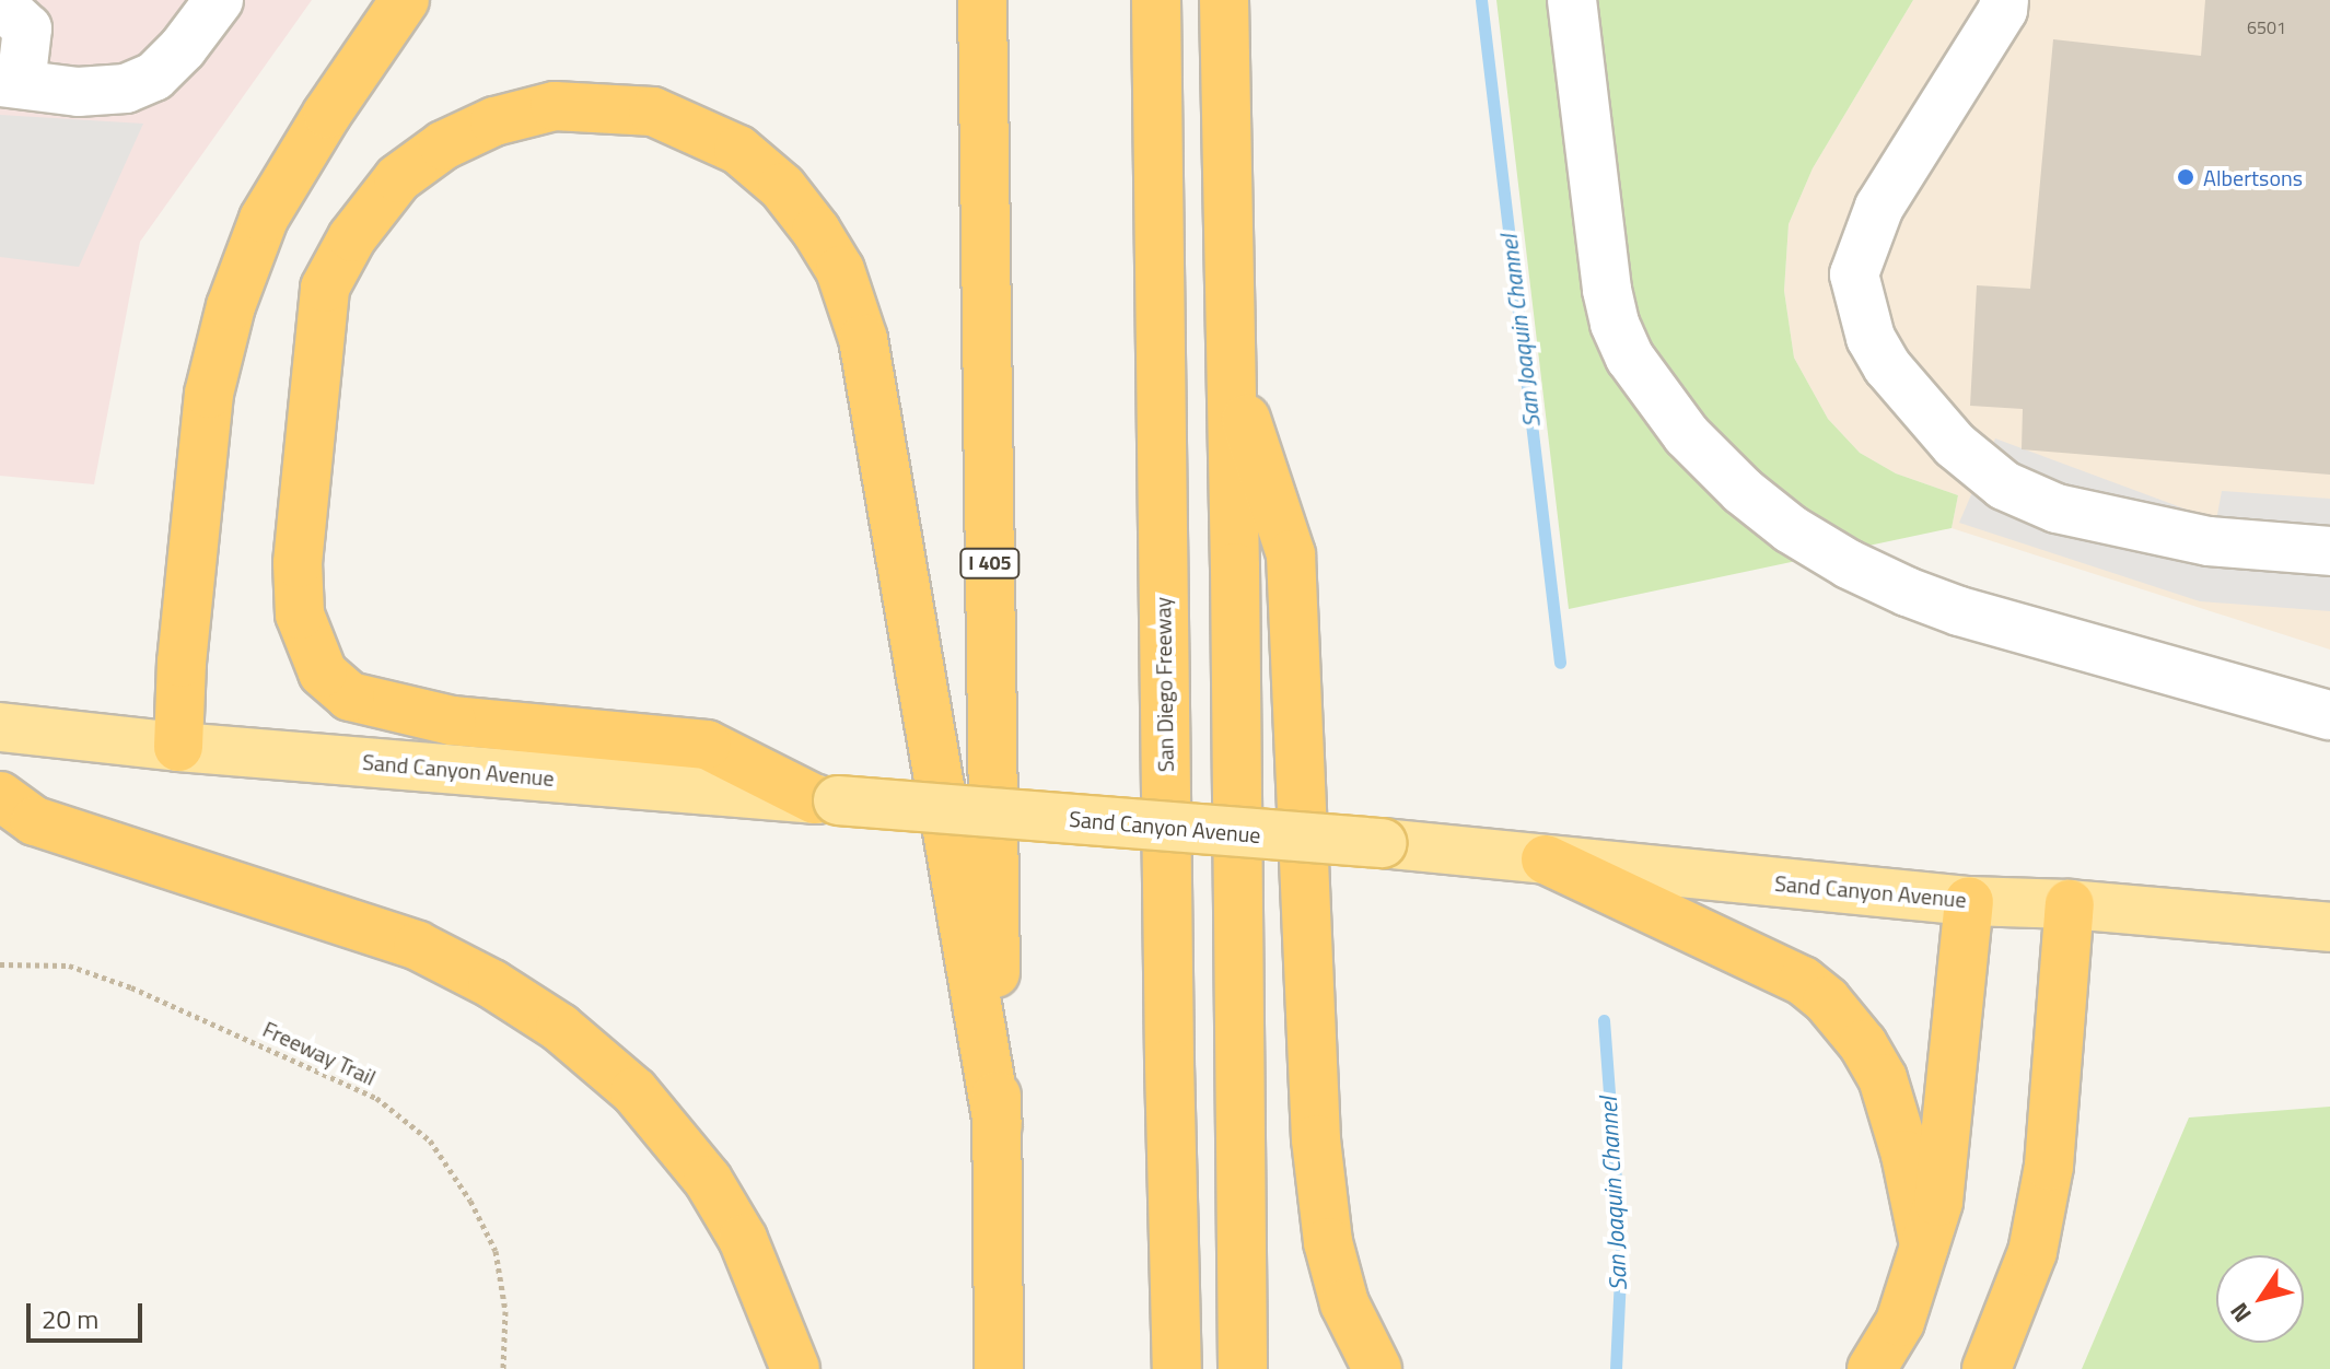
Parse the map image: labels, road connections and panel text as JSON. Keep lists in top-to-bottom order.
{
  "streets": {
    "highway": ["I 405", "San Diego Freeway"],
    "main road": ["Sand Canyon Avenue"],
    "path": ["Freeway Trail"]
  },
  "water": ["San Joaquin Channel"],
  "places": ["Albertsons"],
  "house_numbers": ["6501"],
  "scale_bar": "20 m",
  "north": "bottom left"
}
